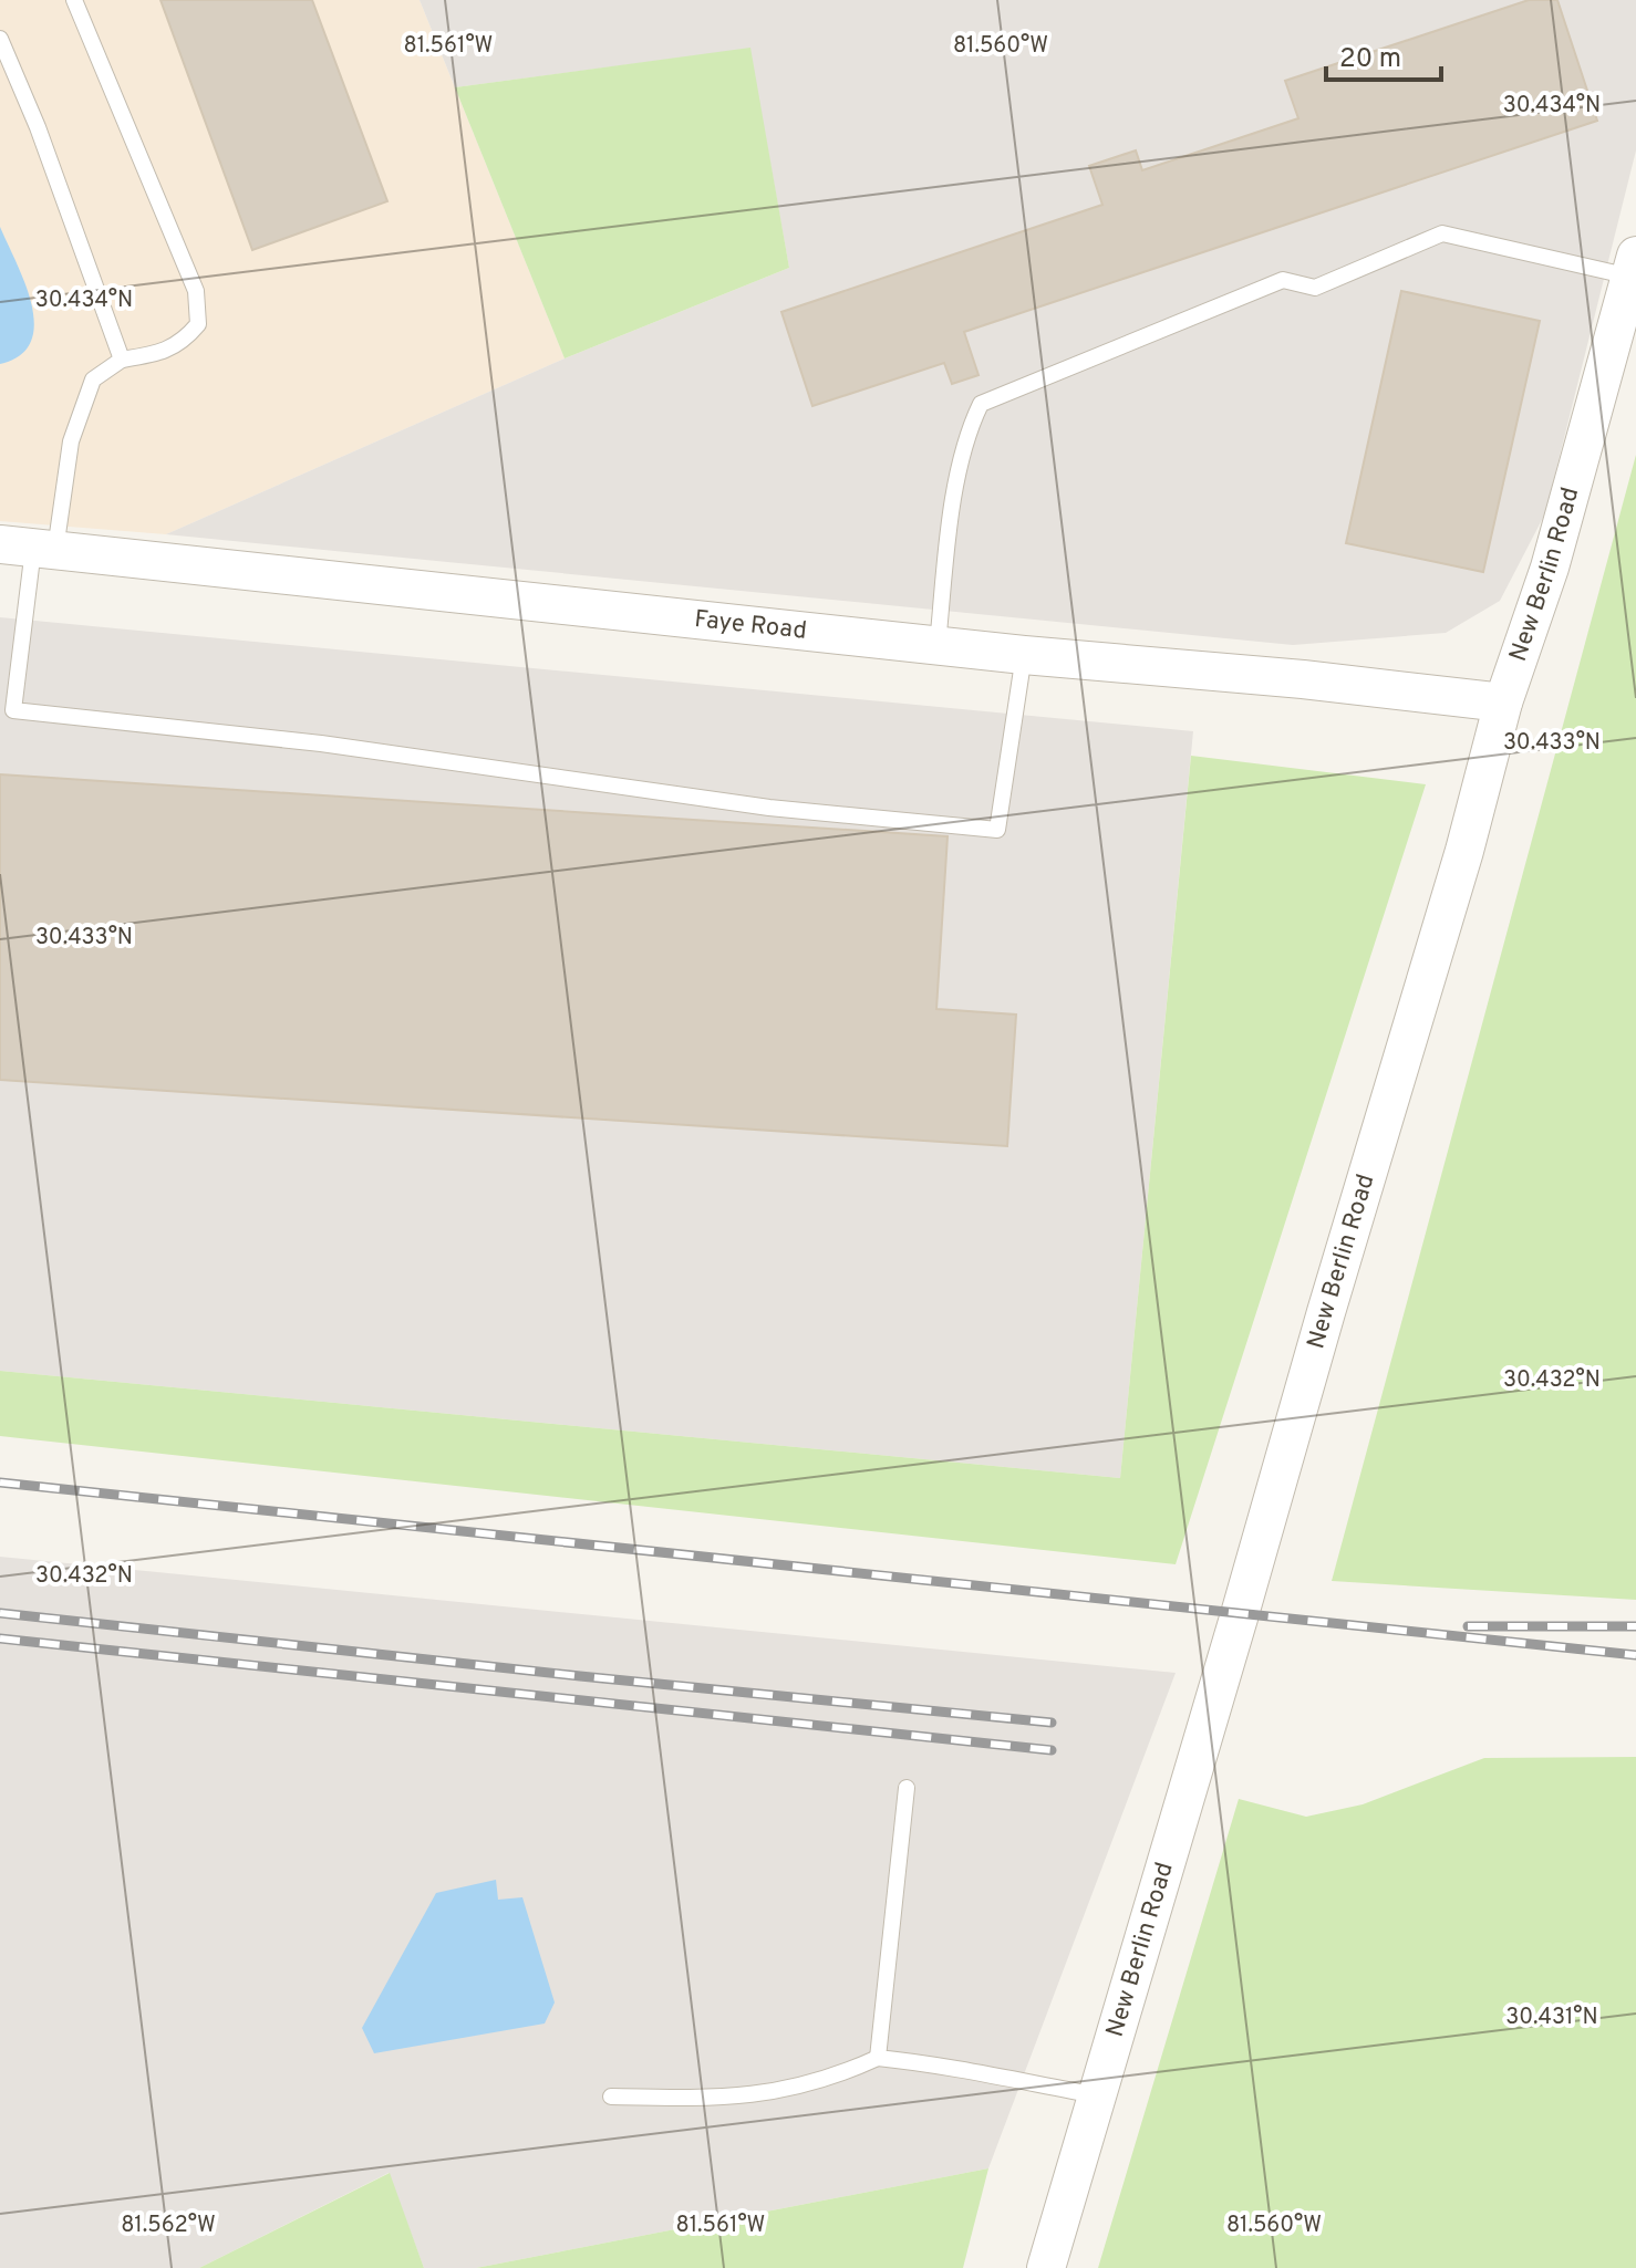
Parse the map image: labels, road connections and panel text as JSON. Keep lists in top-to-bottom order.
{
  "streets": {
    "street": ["New Berlin Road", "Faye Road"]
  },
  "crossings": [
    ["New Berlin Road", "Faye Road"]
  ],
  "scale_bar": "20 m",
  "coordinates": [
    "81.561°W",
    "81.560°W",
    "30.434°N",
    "30.433°N",
    "30.432°N",
    "30.431°N",
    "81.562°W"
  ]
}
